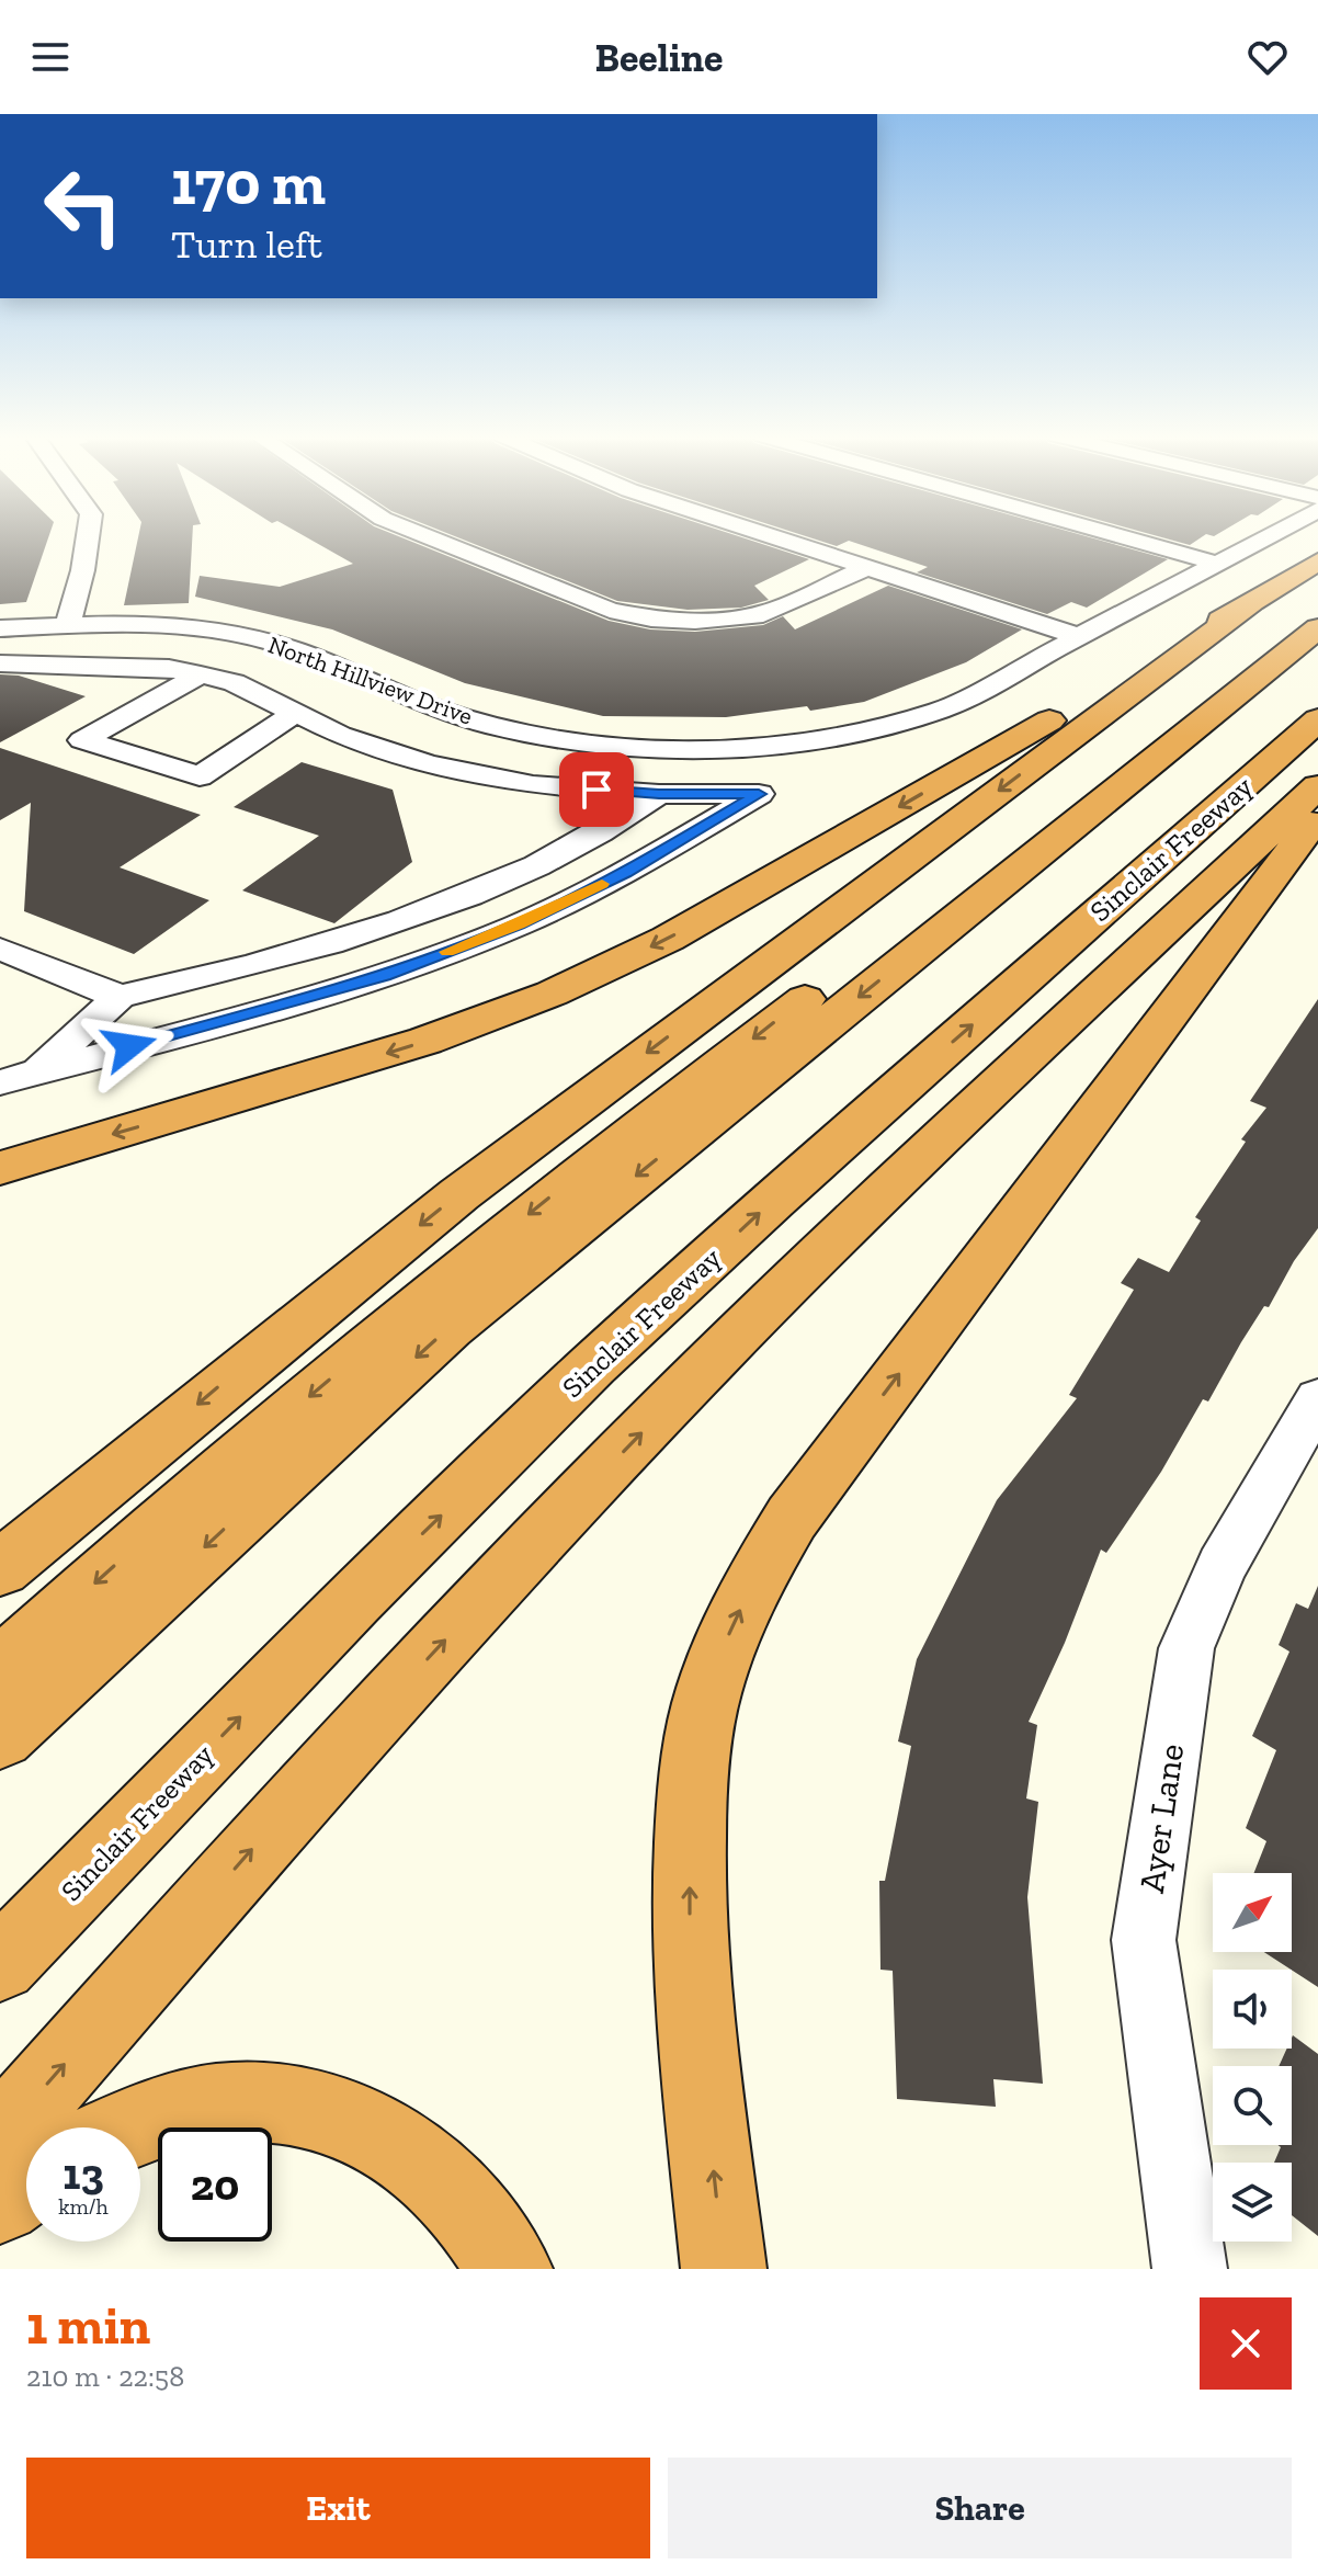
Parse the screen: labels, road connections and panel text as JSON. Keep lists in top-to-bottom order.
{
  "streets": {
    "highway": ["Sinclair Freeway"],
    "street": ["North Hillview Drive", "Ayer Lane"]
  },
  "north": "top right",
  "page": {
    "header": "Beeline",
    "turn": ["170 m", "Turn left"],
    "speed": "13 km/h",
    "limit": "20",
    "heading": ["1 min", "210 m · 22:58"],
    "buttons": ["Exit", "Share"]
  }
}
